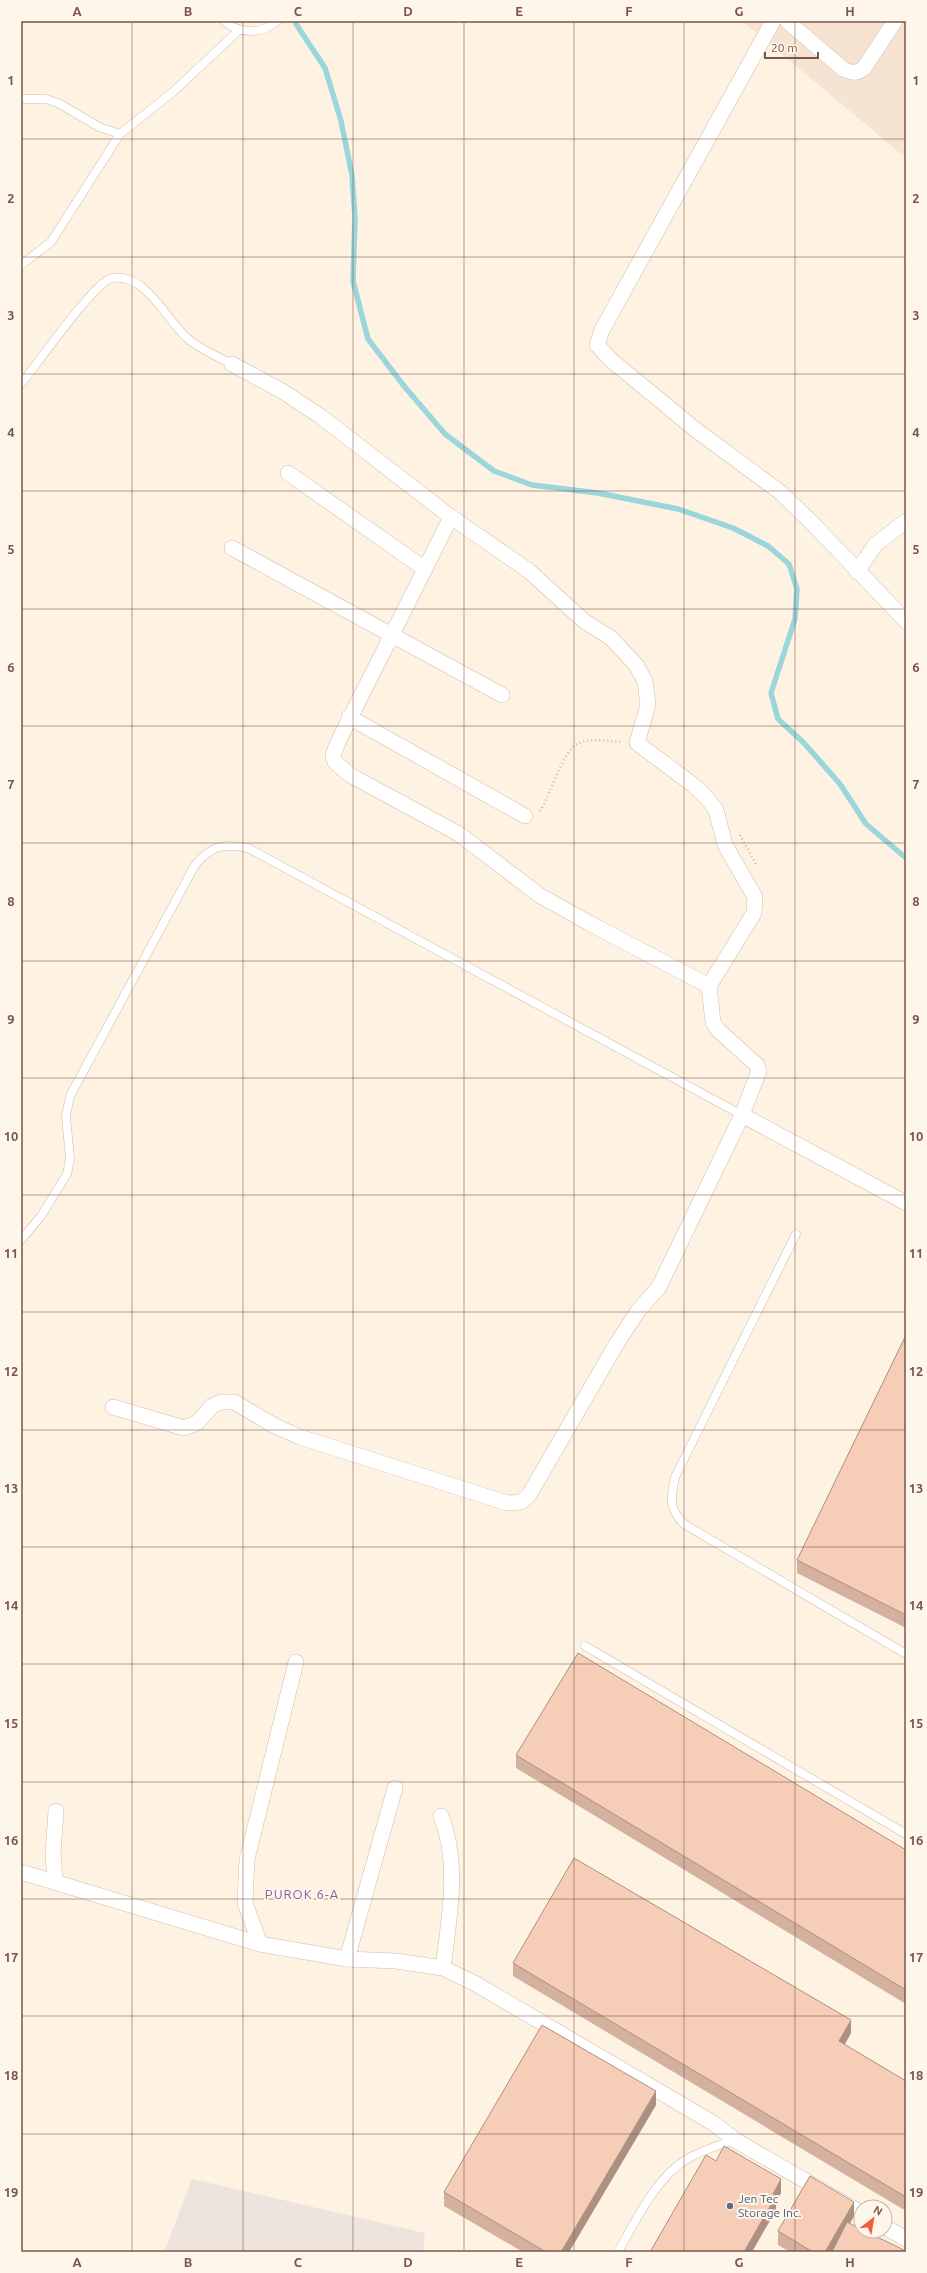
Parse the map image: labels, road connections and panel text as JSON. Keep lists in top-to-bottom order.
{
  "districts": ["PUROK 6-A"],
  "places": ["Jen Tec Storage Inc."],
  "scale_bar": "20 m",
  "north": "top right",
  "grid": {
    "columns": [
      "A",
      "B",
      "C",
      "D",
      "E",
      "F",
      "G",
      "H"
    ],
    "rows": [
      "1",
      "2",
      "3",
      "4",
      "5",
      "6",
      "7",
      "8",
      "9",
      "10",
      "11",
      "12",
      "13",
      "14",
      "15",
      "16",
      "17",
      "18",
      "19"
    ]
  }
}
